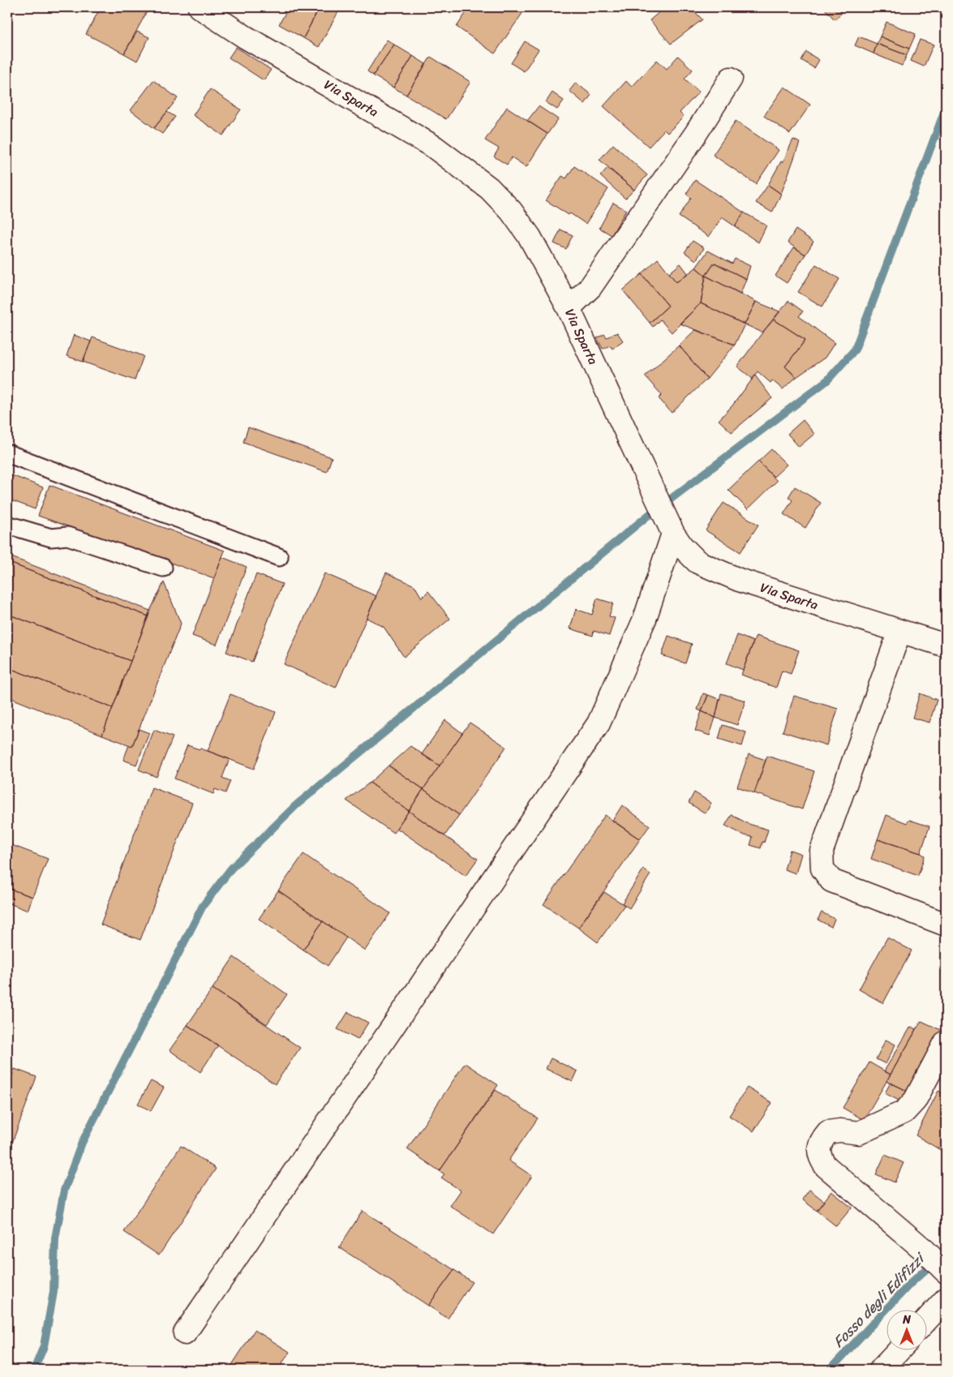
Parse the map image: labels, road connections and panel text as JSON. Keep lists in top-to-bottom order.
{
  "streets": {
    "street": ["Via Sparta"]
  },
  "water": ["Fosso degli Edifizzi"],
  "north": "top"
}
